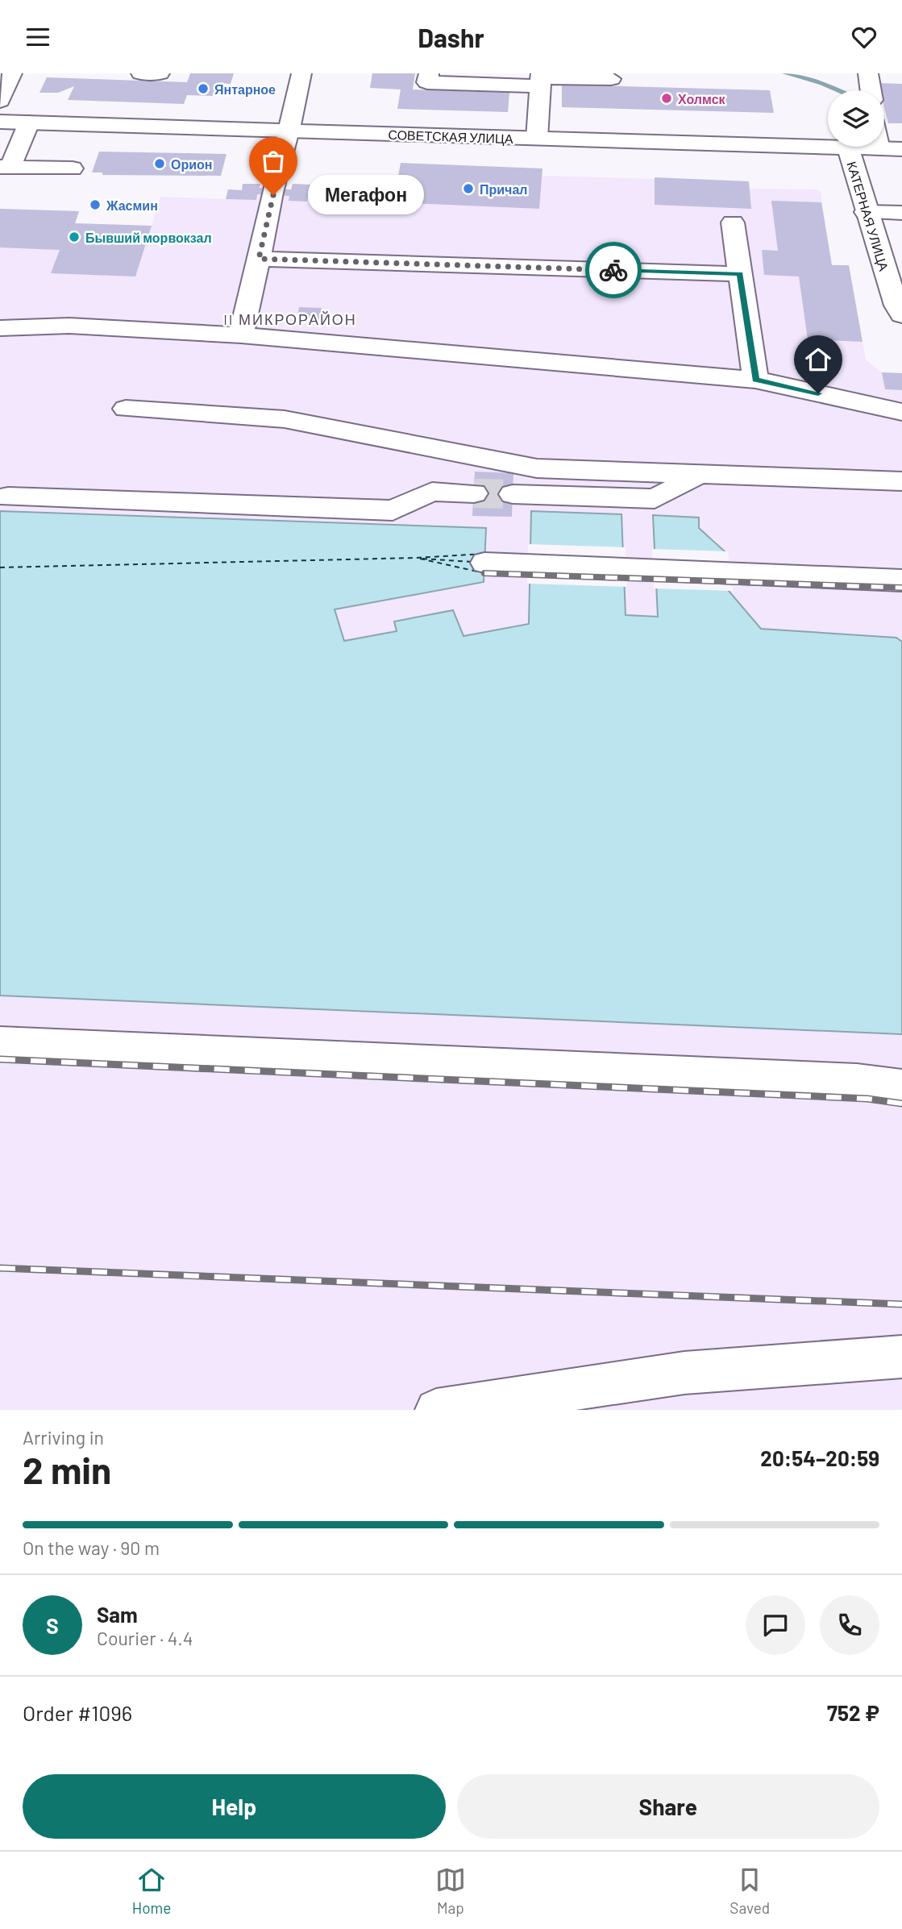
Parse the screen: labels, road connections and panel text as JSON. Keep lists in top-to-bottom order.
{
  "streets": {
    "main road": ["СОВЕТСКАЯ УЛИЦА", "КАТЕРНАЯ УЛИЦА"]
  },
  "crossings": [
    ["СОВЕТСКАЯ УЛИЦА", "КАТЕРНАЯ УЛИЦА"]
  ],
  "districts": ["II МИКРОРАЙОН"],
  "places": [
    "Янтарное",
    "Холмск",
    "Орион",
    "Причал",
    "Мегафон",
    "Жасмин",
    "Бывший морвокзал"
  ],
  "page": {
    "header": "Dashr",
    "bubble": "Мегафон",
    "heading": ["2 min", "Arriving in", "20:54–20:59"],
    "panel": [
      "Sam",
      "Courier · 4.4",
      "Order #1096",
      "752 ₽"
    ],
    "bar": "On the way · 90 m",
    "round": "S",
    "buttons": ["Help", "Share"],
    "tabs": ["Home", "Map", "Saved"]
  }
}
